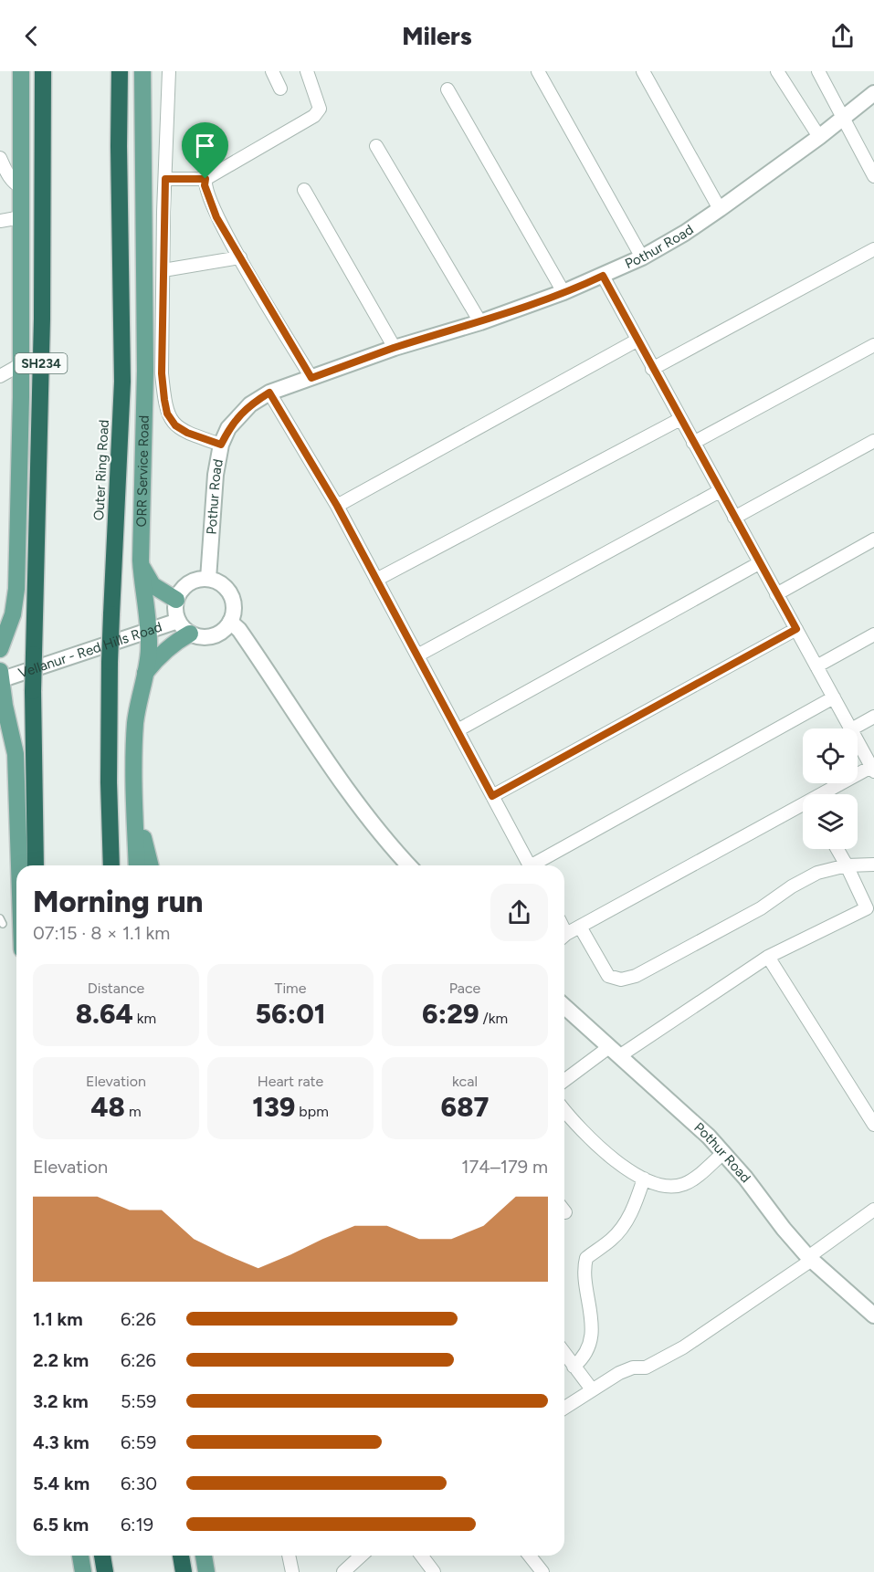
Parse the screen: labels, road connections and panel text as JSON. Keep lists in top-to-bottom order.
{
  "streets": {
    "highway": ["SH234", "Outer Ring Road"],
    "main road": ["ORR Service Road"],
    "street": ["Pothur Road", "Vellanur - Red Hills Road"]
  },
  "crossings": [
    ["Pothur Road", "Vellanur - Red Hills Road"],
    ["ORR Service Road", "Vellanur - Red Hills Road"]
  ],
  "page": {
    "header": "Milers",
    "heading": ["Morning run", "07:15 · 8 × 1.1 km"],
    "stats": [
      ["Distance", "8.64 km"],
      ["Time", "56:01"],
      ["Pace", "6:29 /km"],
      ["Elevation", "48 m"],
      ["Heart rate", "139 bpm"],
      ["kcal", "687"]
    ],
    "chart": ["Elevation", "174–179 m"],
    "list": [
      {
        "name": "1.1 km",
        "note": "6:26"
      },
      {
        "name": "2.2 km",
        "note": "6:26"
      },
      {
        "name": "3.2 km",
        "note": "5:59"
      },
      {
        "name": "4.3 km",
        "note": "6:59"
      },
      {
        "name": "5.4 km",
        "note": "6:30"
      },
      {
        "name": "6.5 km",
        "note": "6:19"
      }
    ]
  }
}
